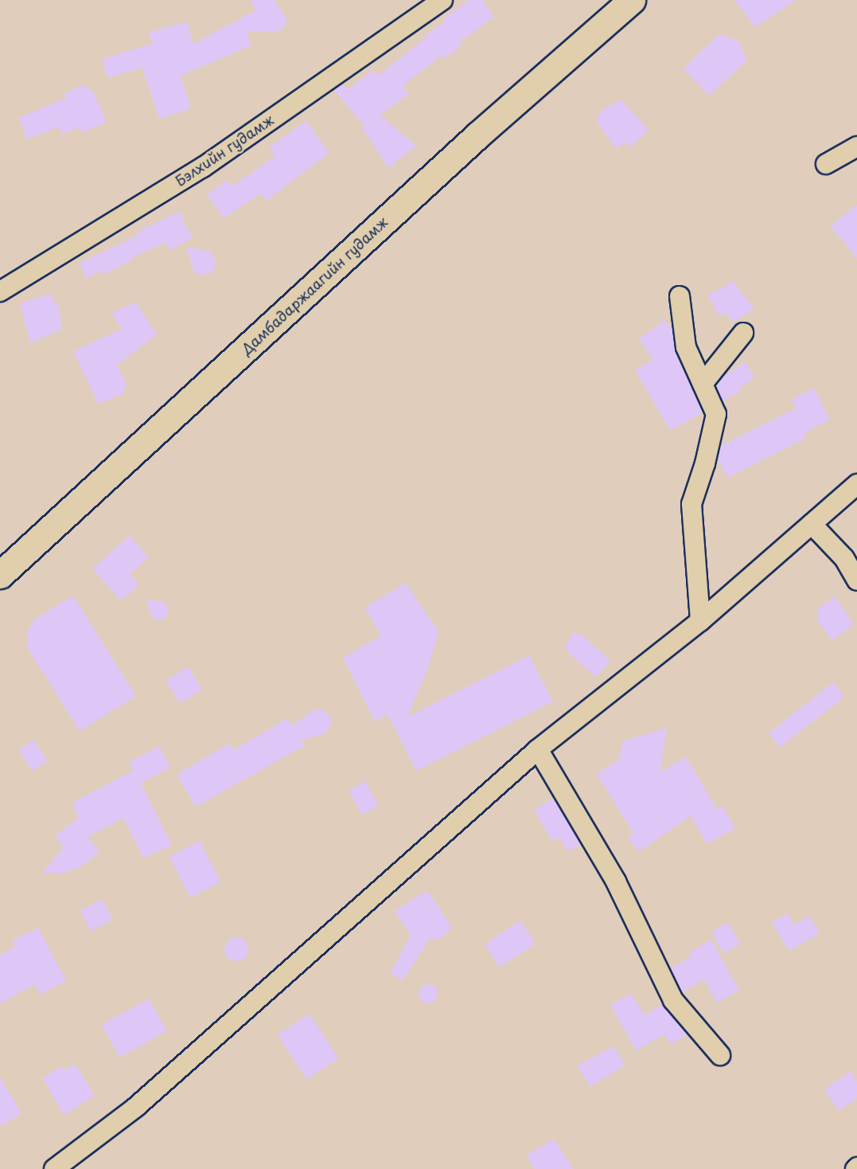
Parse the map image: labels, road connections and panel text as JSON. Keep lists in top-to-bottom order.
{
  "streets": {
    "main road": ["Дамбадаржаагийн гудамж"],
    "street": ["Бэлхийн гудамж"]
  }
}
